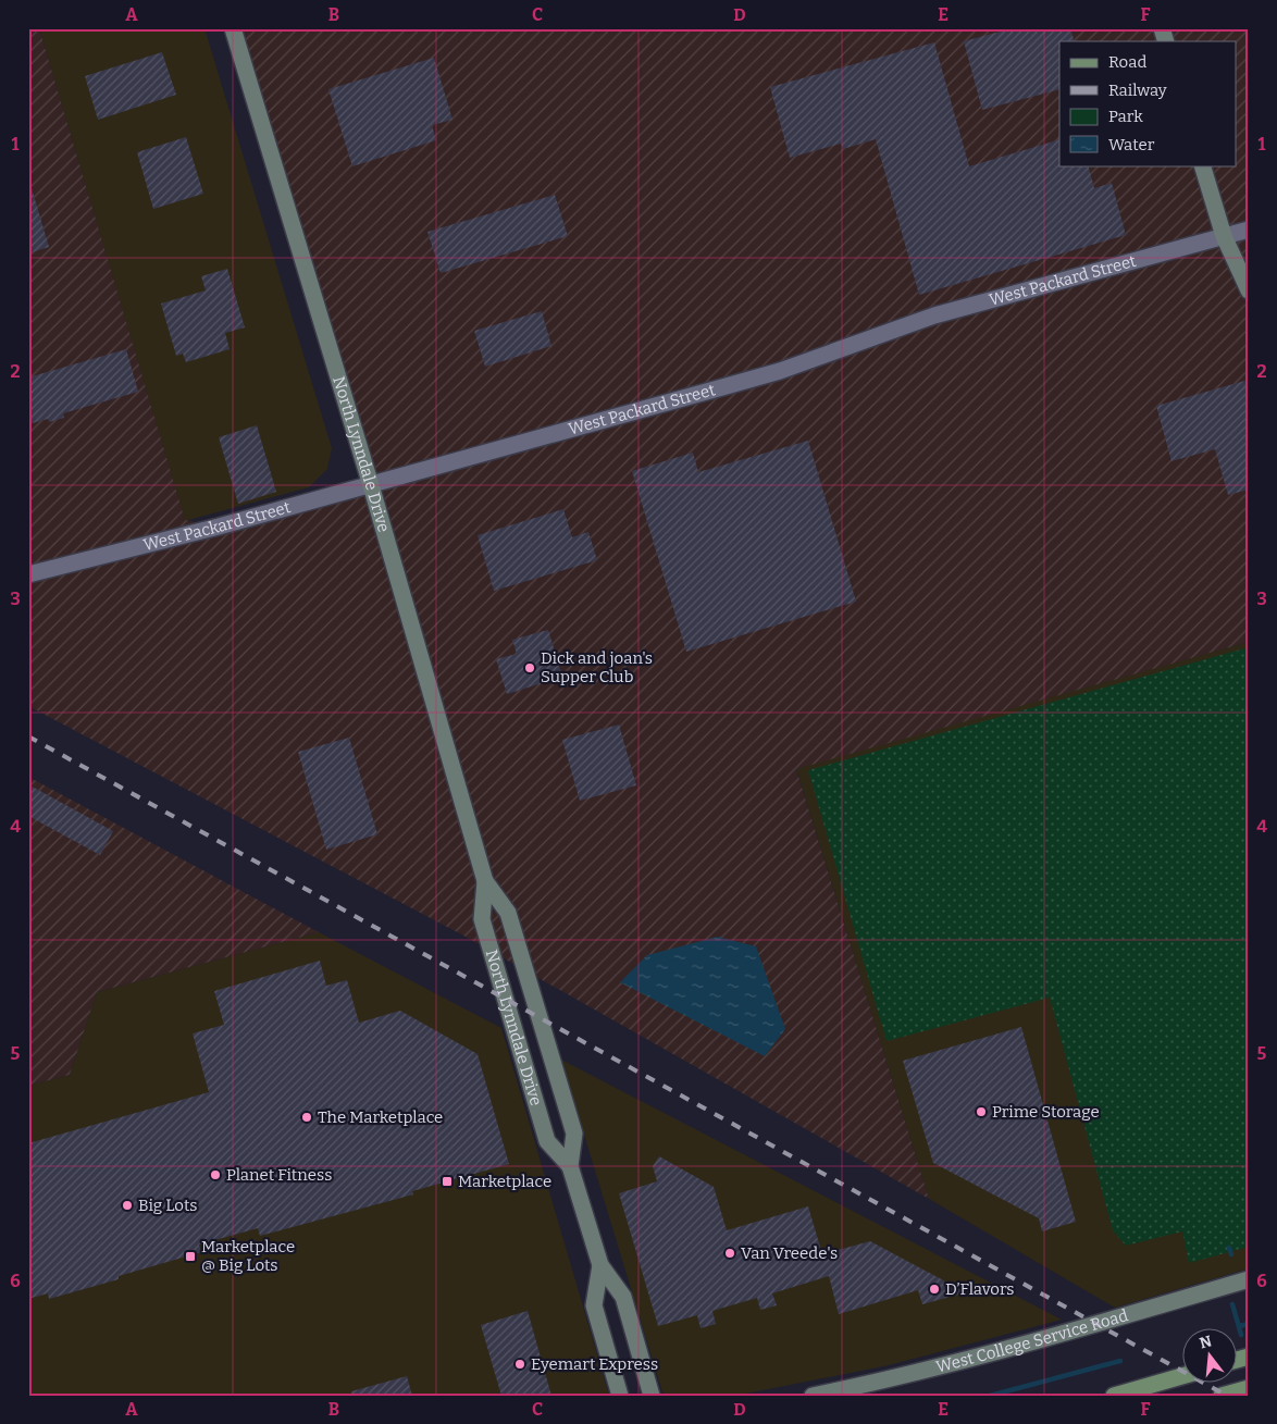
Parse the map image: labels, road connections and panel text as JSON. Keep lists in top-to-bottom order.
{
  "streets": {
    "main road": ["North Lynndale Drive", "West College Service Road"],
    "street": ["West Packard Street"]
  },
  "crossings": [
    ["West Packard Street", "North Lynndale Drive"]
  ],
  "places": {
    "other": [
      "Dick and joan's Supper Club",
      "Prime Storage",
      "The Marketplace",
      "Planet Fitness",
      "Big Lots",
      "Van Vreede's",
      "D’Flavors",
      "Eyemart Express"
    ],
    "transit": ["Marketplace", "Marketplace @ Big Lots"]
  },
  "legend": [
    "Road",
    "Railway",
    "Park",
    "Water"
  ],
  "north": "top",
  "grid": {
    "columns": [
      "A",
      "B",
      "C",
      "D",
      "E",
      "F"
    ],
    "rows": [
      "1",
      "2",
      "3",
      "4",
      "5",
      "6"
    ]
  }
}
